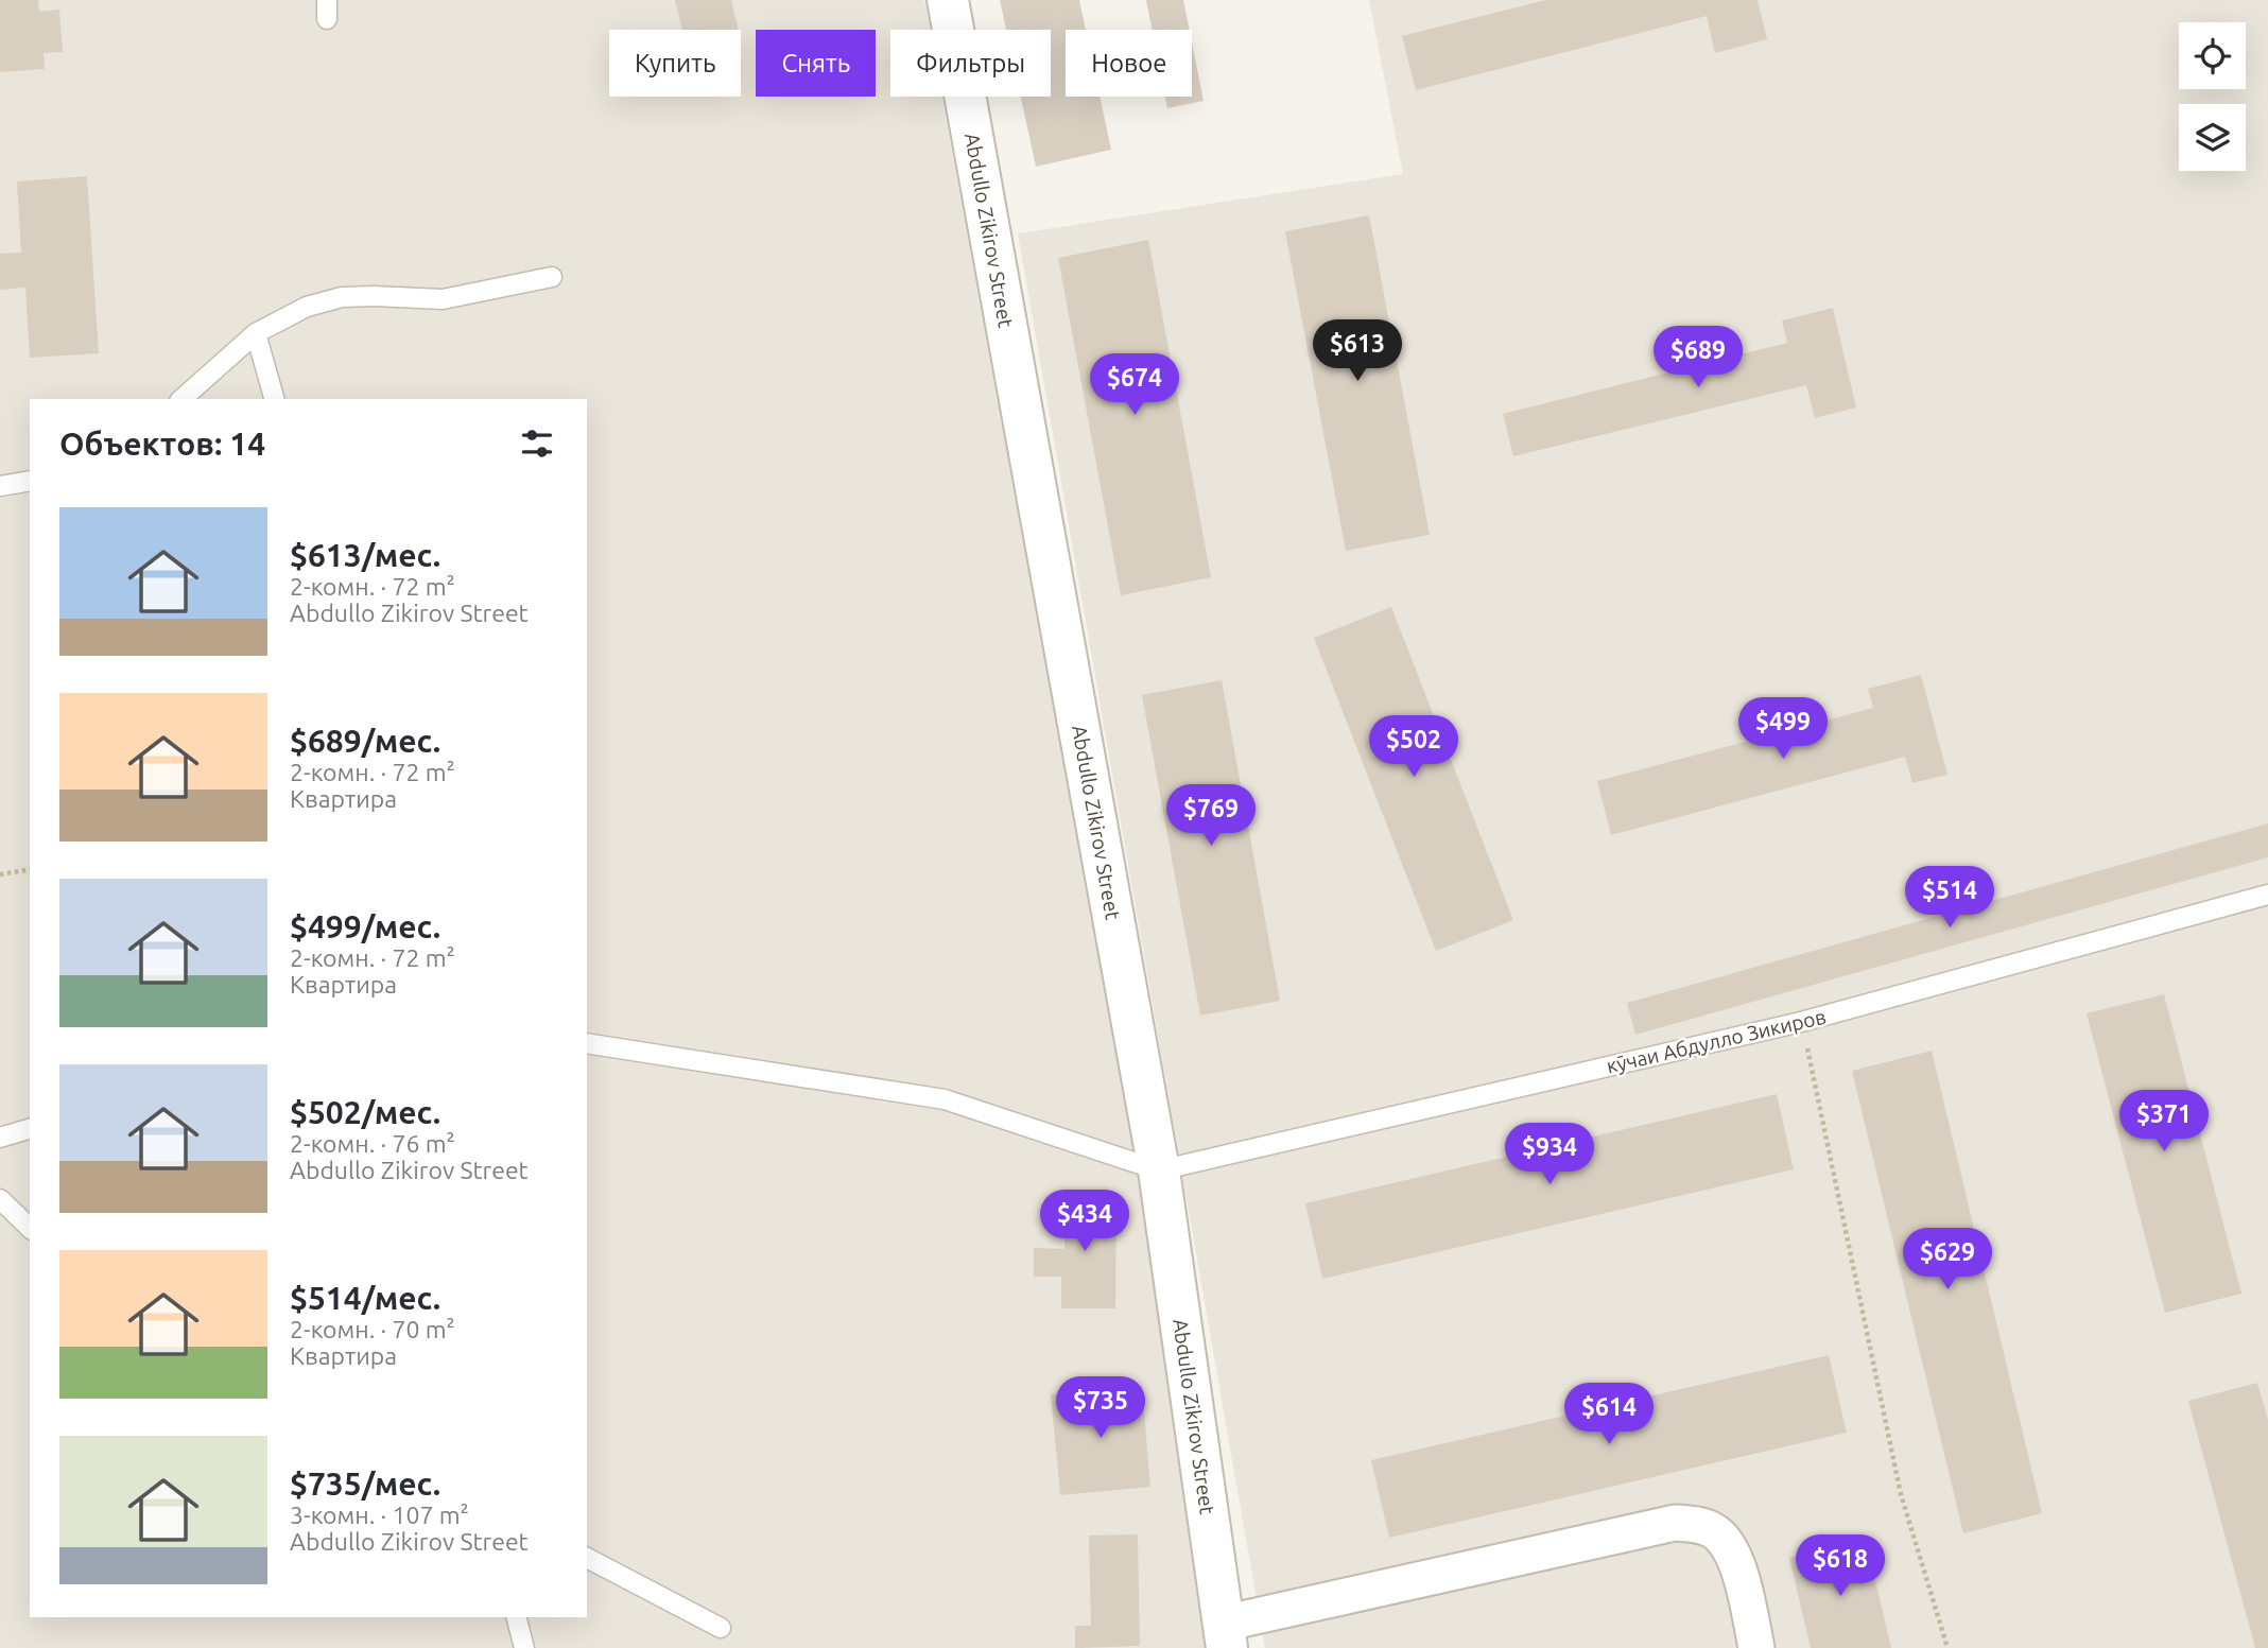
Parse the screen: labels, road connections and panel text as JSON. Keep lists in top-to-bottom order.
{
  "streets": {
    "street": ["Abdullo Zikirov Street"],
    "lane": ["кӯчаи Абдулло Зикиров"]
  },
  "crossings": [
    ["Abdullo Zikirov Street", "кӯчаи Абдулло Зикиров"]
  ],
  "page": {
    "chip": [
      "Купить",
      "Снять",
      "Фильтры",
      "Новое"
    ],
    "price": [
      "$613",
      "$689",
      "$674",
      "$499",
      "$502",
      "$769",
      "$514",
      "$371",
      "$934",
      "$434",
      "$629",
      "$735",
      "$614",
      "$618"
    ],
    "heading": "Объектов: 14",
    "list": [
      {
        "name": "$613/мес.",
        "note": "2-комн. · 72 m² · Abdullo Zikirov Street"
      },
      {
        "name": "$689/мес.",
        "note": "2-комн. · 72 m² · Квартира"
      },
      {
        "name": "$499/мес.",
        "note": "2-комн. · 72 m² · Квартира"
      },
      {
        "name": "$502/мес.",
        "note": "2-комн. · 76 m² · Abdullo Zikirov Street"
      },
      {
        "name": "$514/мес.",
        "note": "2-комн. · 70 m² · Квартира"
      },
      {
        "name": "$735/мес.",
        "note": "3-комн. · 107 m² · Abdullo Zikirov Street"
      }
    ]
  }
}
